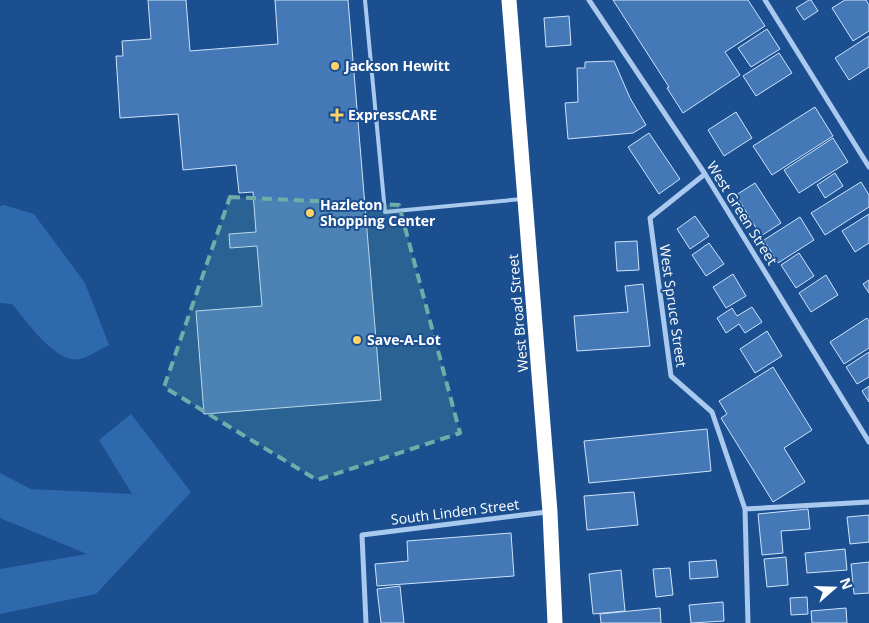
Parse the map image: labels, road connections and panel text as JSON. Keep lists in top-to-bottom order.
{
  "streets": {
    "highway": ["West Broad Street"],
    "street": ["West Green Street", "West Spruce Street", "South Linden Street"]
  },
  "crossings": [
    ["West Green Street", "West Spruce Street"],
    ["West Broad Street", "South Linden Street"]
  ],
  "places": {
    "other": ["Jackson Hewitt", "Hazleton Shopping Center", "Save-A-Lot"],
    "health": ["ExpressCARE"]
  },
  "north": "right"
}
